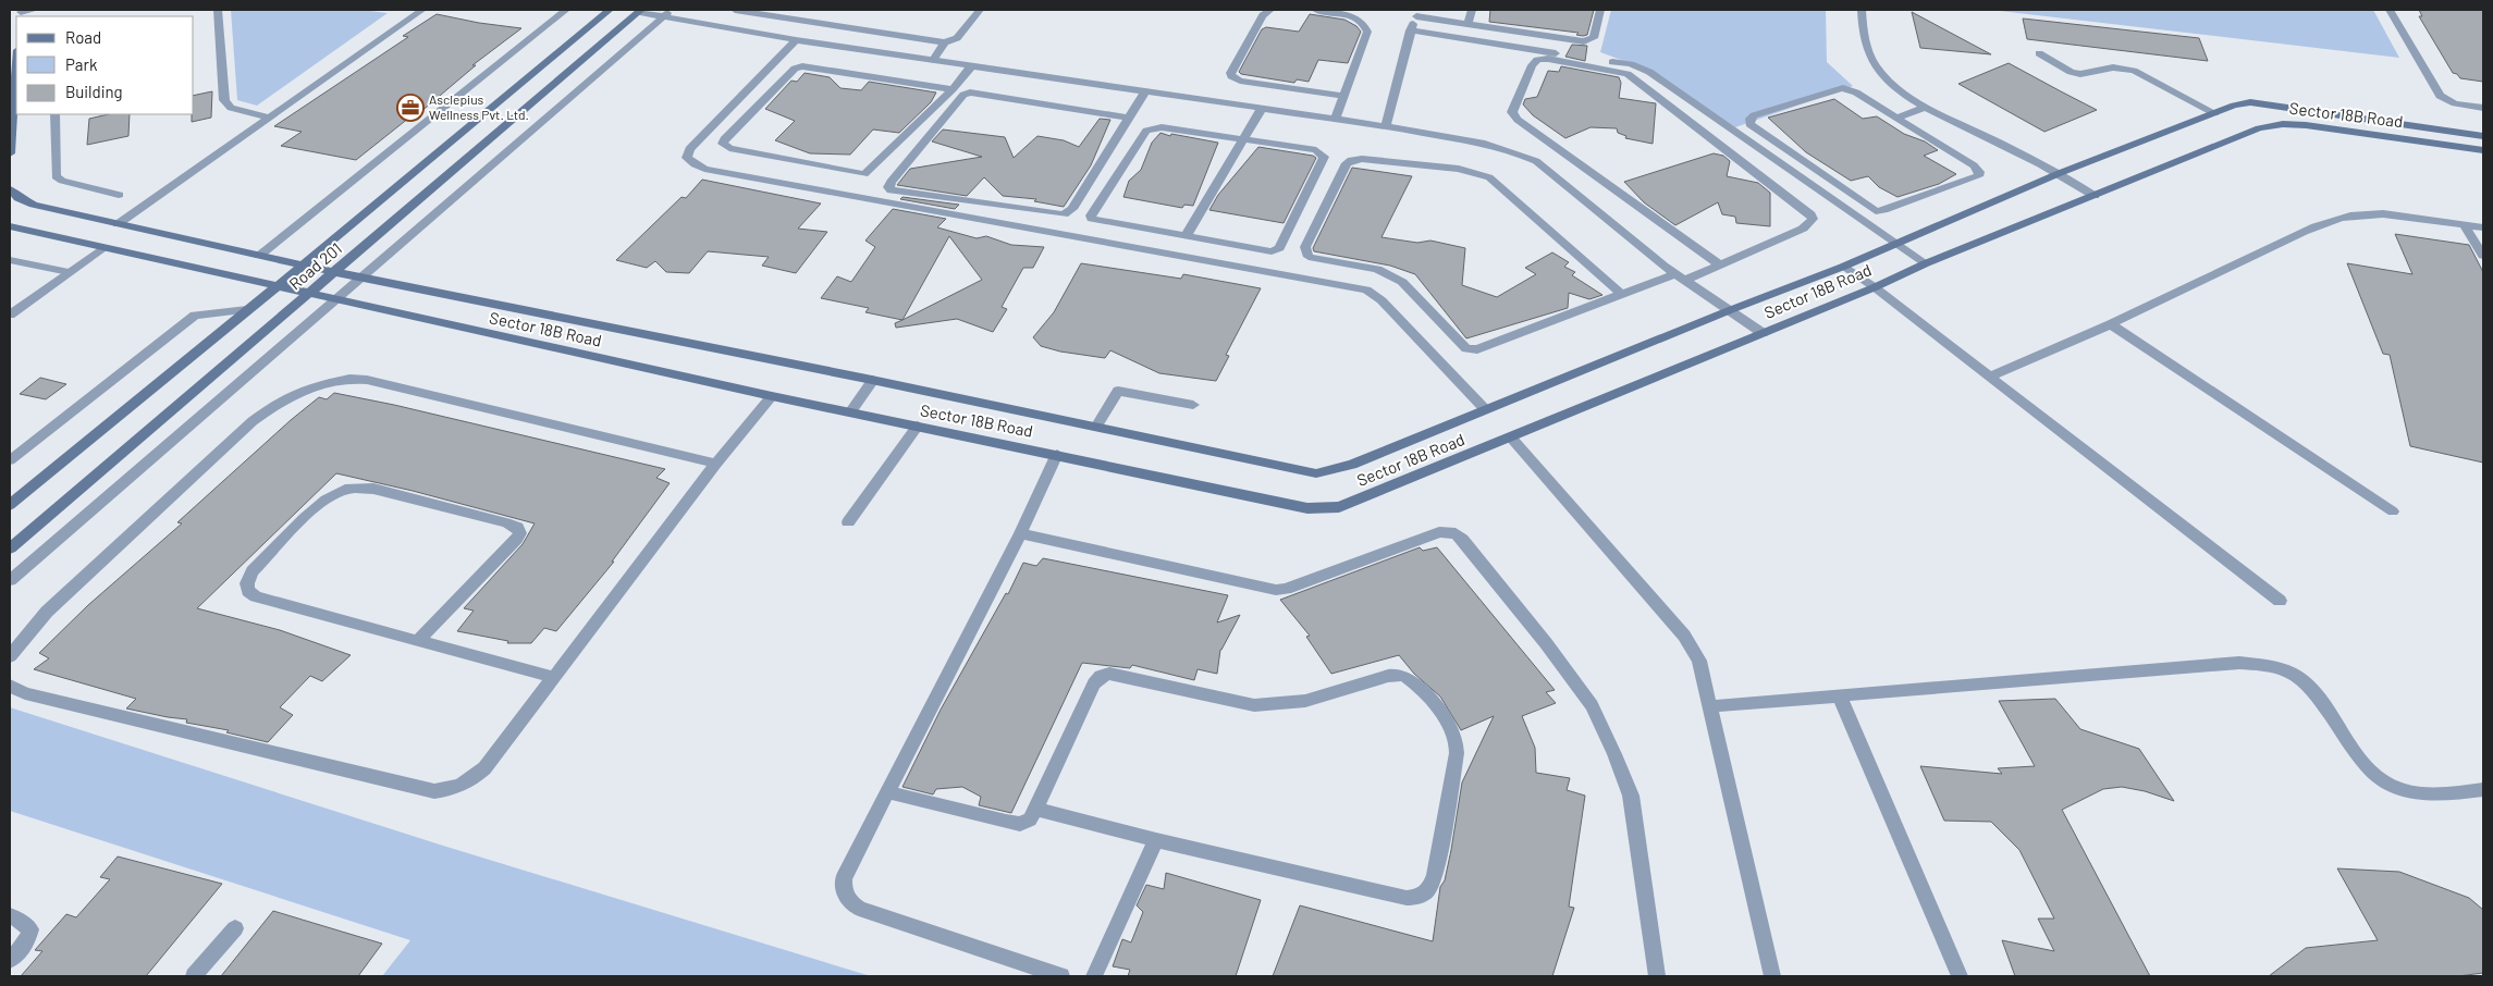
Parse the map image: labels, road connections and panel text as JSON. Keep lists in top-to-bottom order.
{
  "streets": {
    "street": ["Sector 18B Road", "Road 201"]
  },
  "crossings": [
    ["Sector 18B Road", "Road 201"]
  ],
  "places": {
    "office": ["Asclepius Wellness Pvt. Ltd."]
  },
  "legend": ["Road", "Park", "Building"]
}
